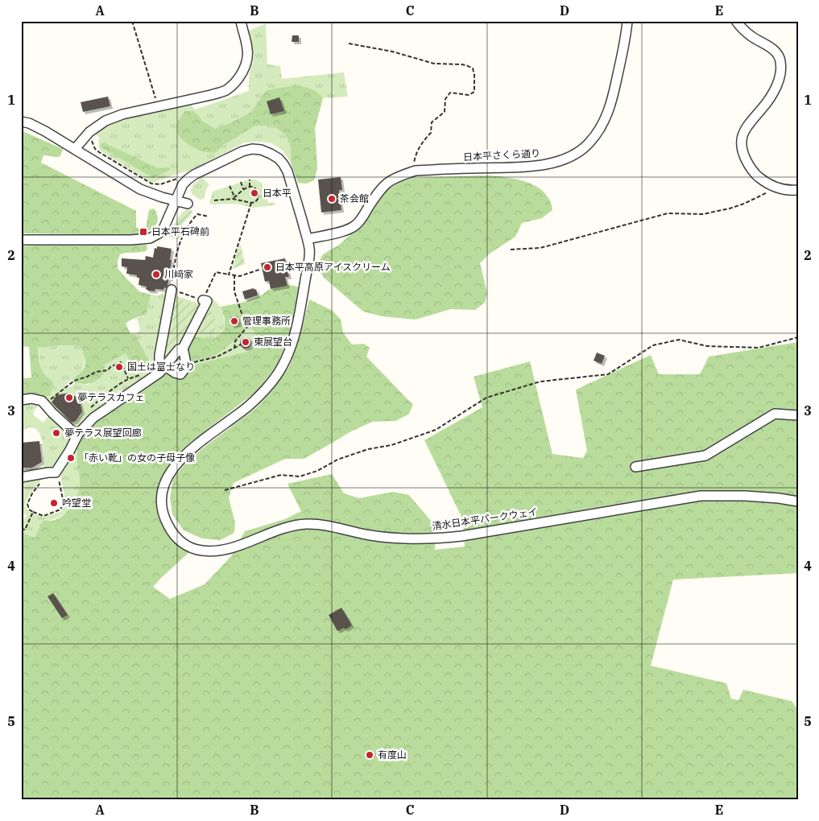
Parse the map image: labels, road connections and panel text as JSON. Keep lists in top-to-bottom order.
{
  "streets": {
    "street": ["日本平さくら通り", "清水日本平パークウェイ"]
  },
  "crossings": [
    ["日本平さくら通り", "清水日本平パークウェイ"]
  ],
  "places": {
    "other": [
      "日本平",
      "茶会館",
      "日本平高原アイスクリーム",
      "川﨑家",
      "管理事務所",
      "東展望台",
      "国土は富士なり",
      "夢テラスカフェ",
      "夢テラス展望回廊",
      "「赤い靴」の女の子母子像",
      "吟望堂",
      "有度山"
    ],
    "transit": ["日本平石碑前"]
  },
  "grid": {
    "columns": [
      "A",
      "B",
      "C",
      "D",
      "E"
    ],
    "rows": [
      "1",
      "2",
      "3",
      "4",
      "5"
    ]
  }
}
